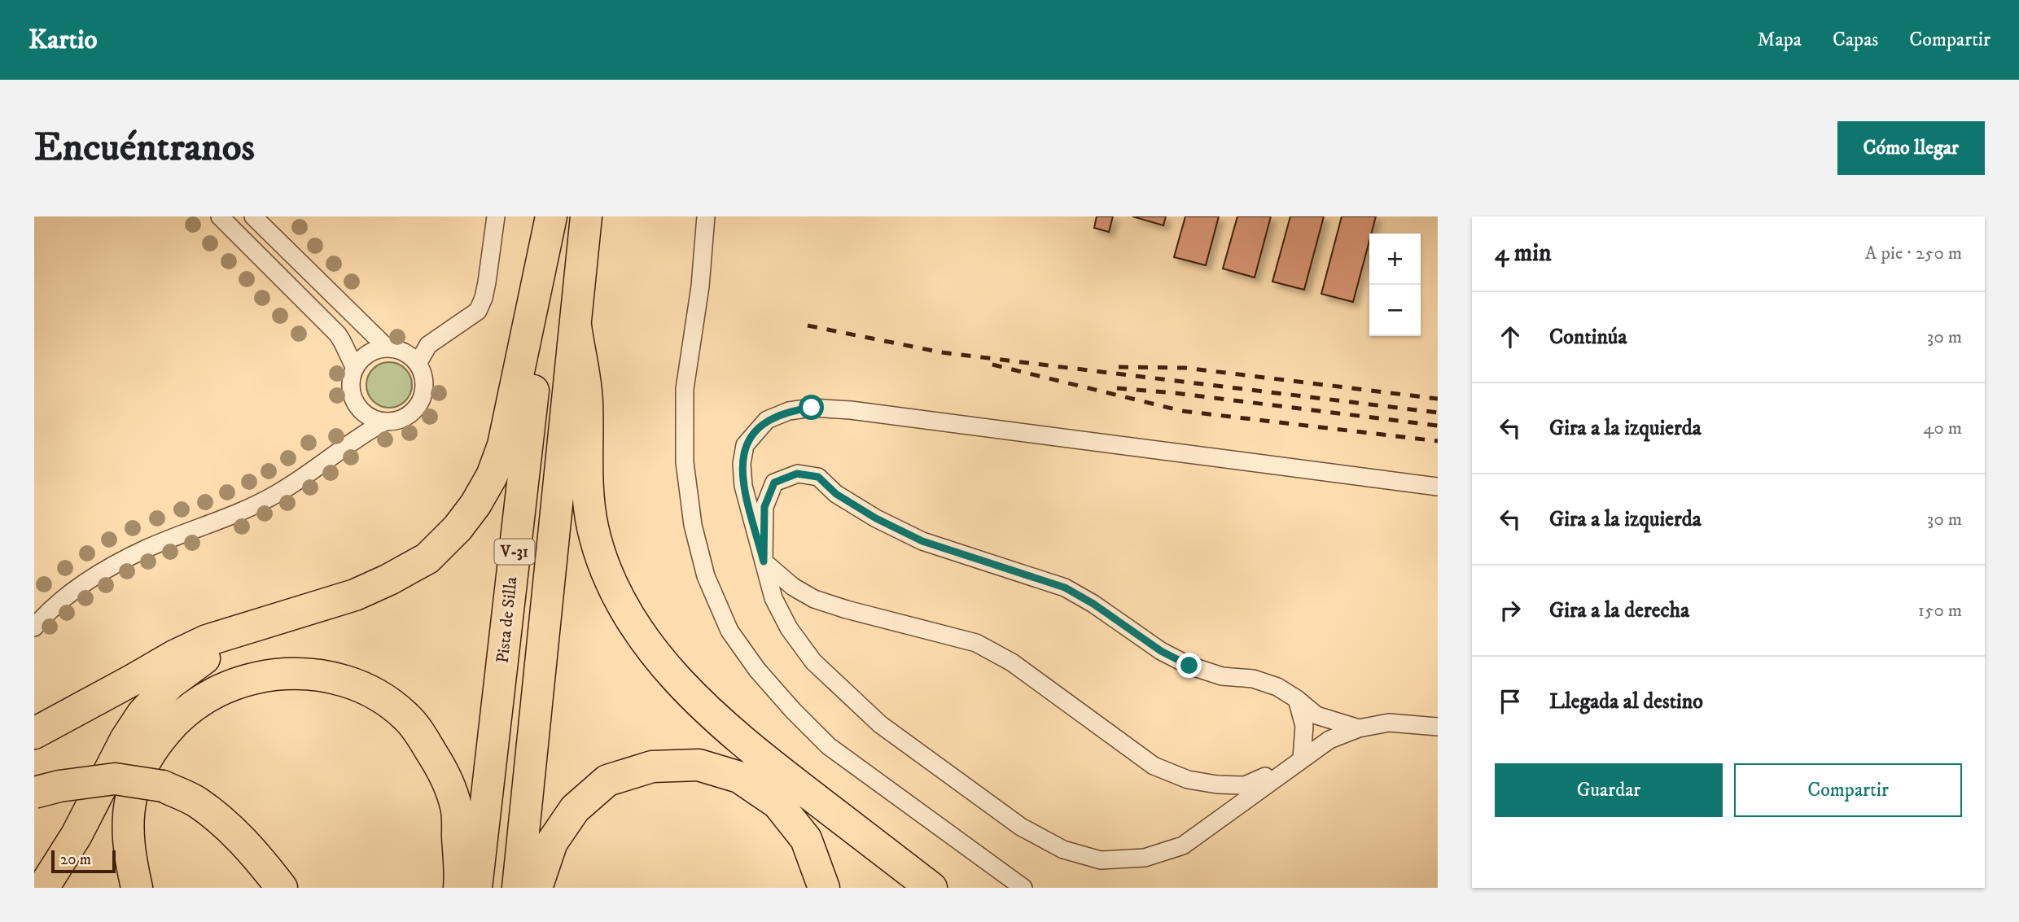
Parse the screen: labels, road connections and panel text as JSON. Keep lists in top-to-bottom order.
{
  "streets": {
    "highway": ["V-31", "Pista de Silla"]
  },
  "scale_bar": "20 m",
  "page": {
    "header": "Kartio",
    "nav": ["Mapa", "Capas", "Compartir"],
    "buttons": [
      "Cómo llegar",
      ["Guardar", "Compartir"]
    ],
    "title": "Encuéntranos",
    "heading": ["4 min", "A pie · 250 m"],
    "map_buttons": ["+", "−"],
    "list": [
      ["Continúa", "30 m"],
      ["Gira a la izquierda", "40 m"],
      ["Gira a la izquierda", "30 m"],
      ["Gira a la derecha", "150 m"],
      "Llegada al destino"
    ],
    "scale": "20 m"
  }
}
